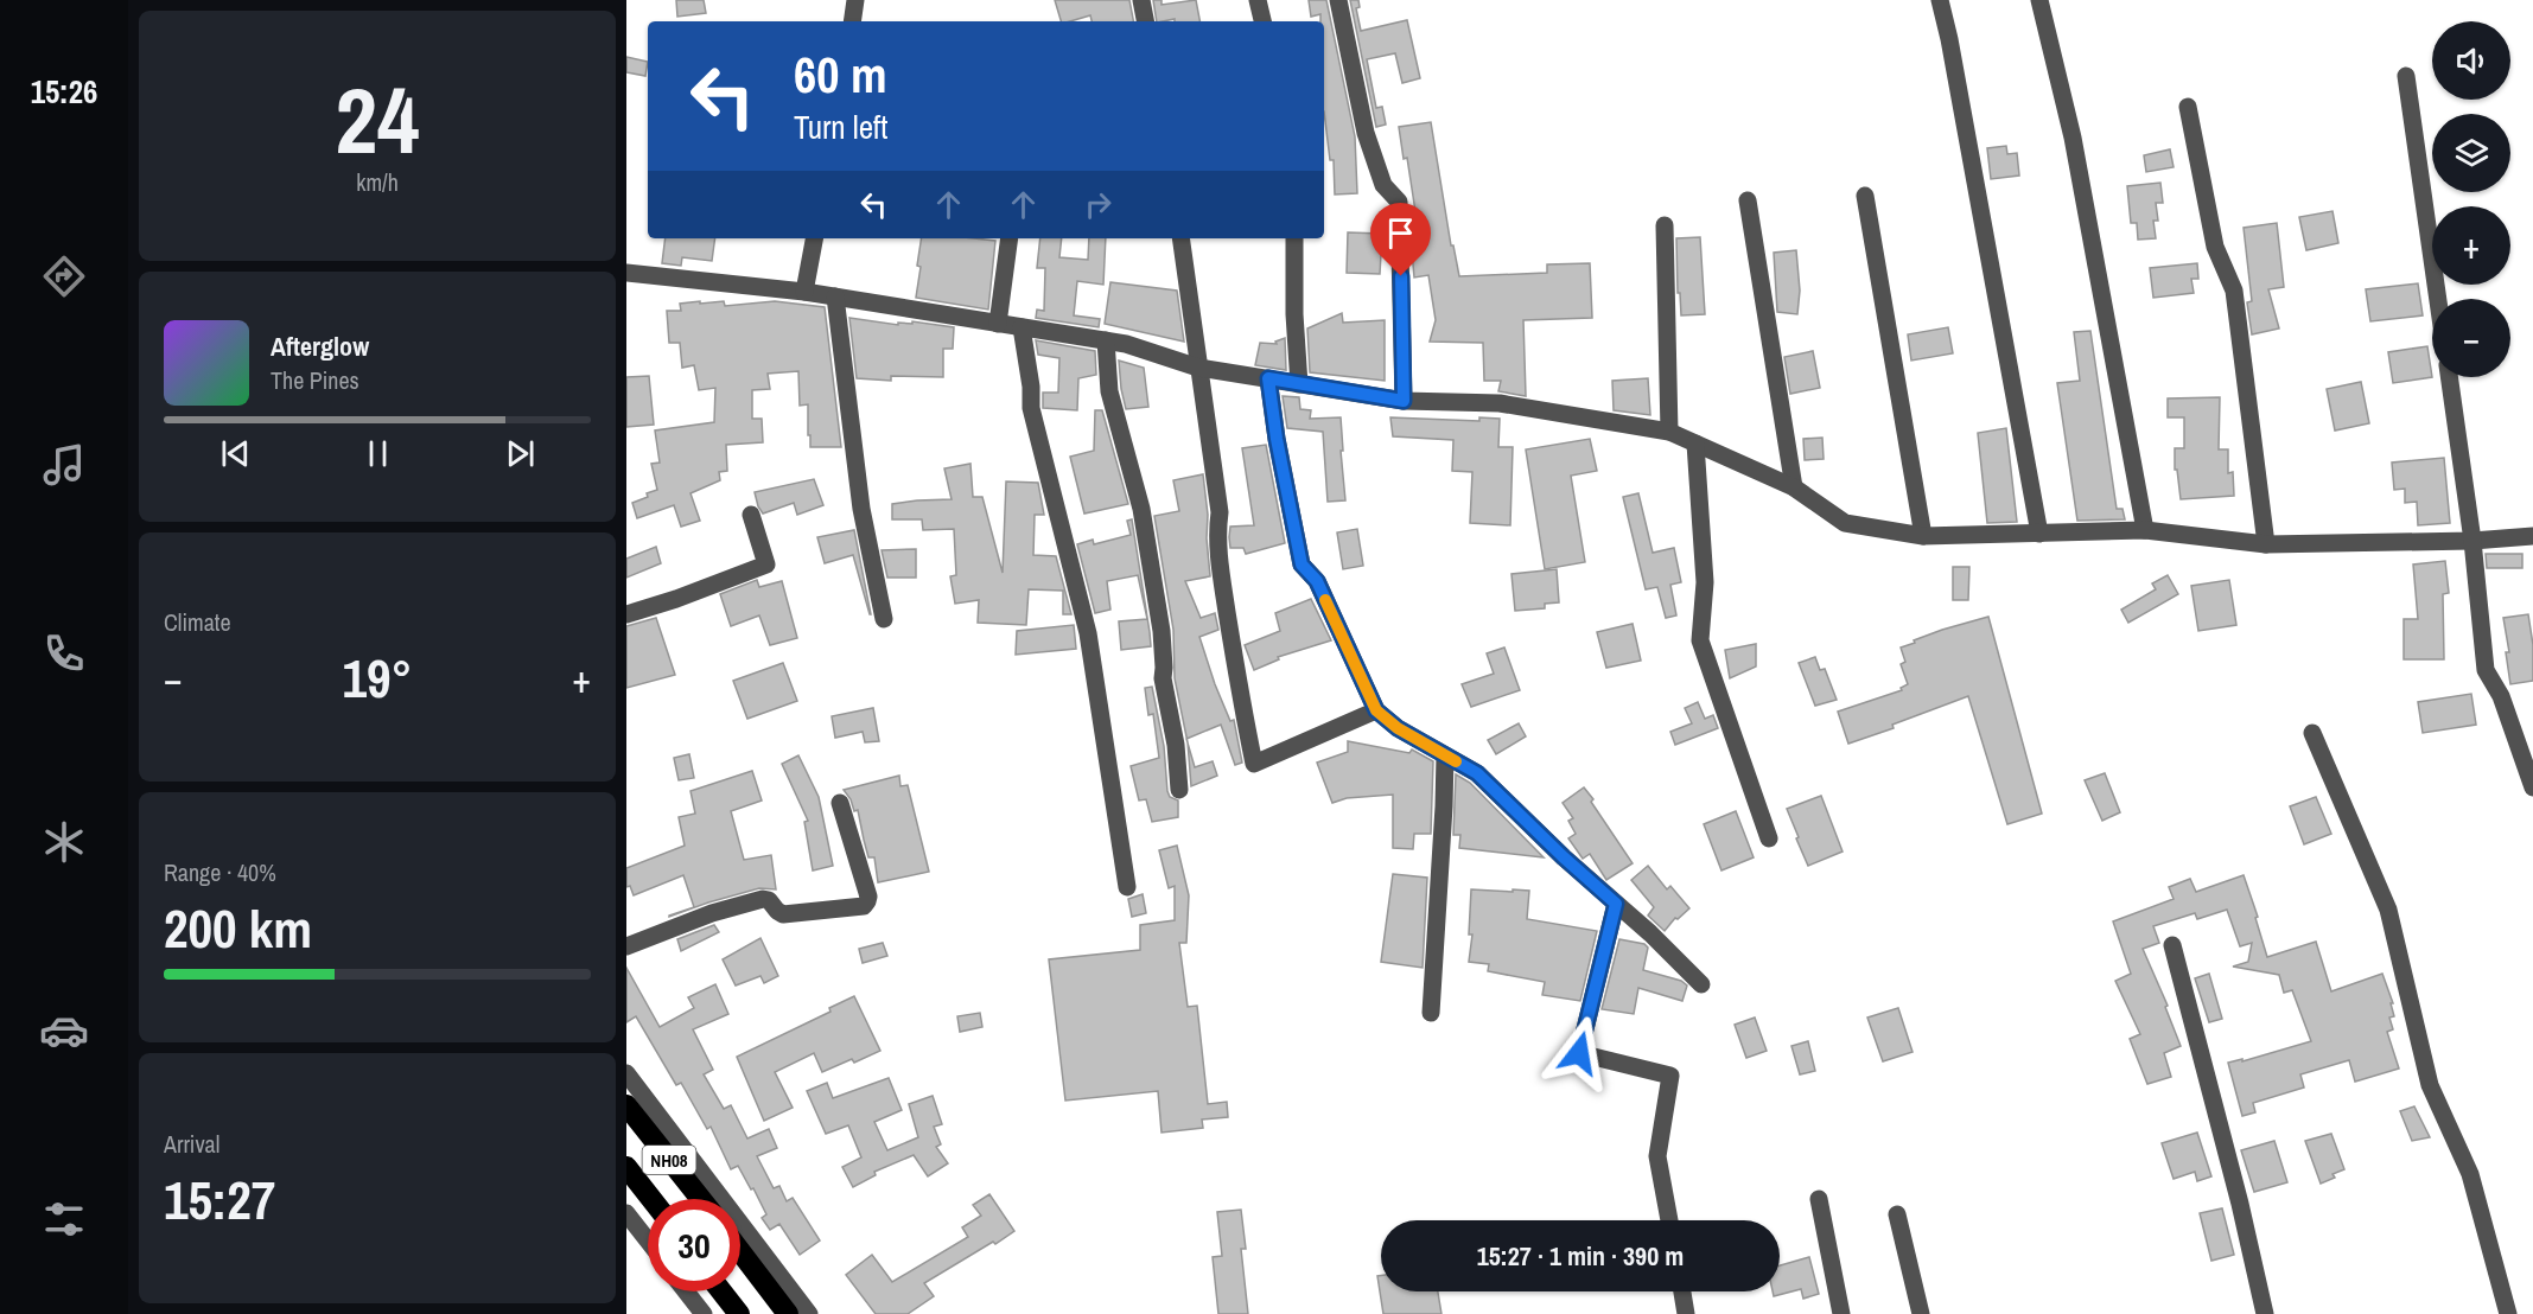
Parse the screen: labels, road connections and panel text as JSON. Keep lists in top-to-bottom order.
{
  "streets": {
    "highway": ["NH08"]
  },
  "page": {
    "tabs": "15:26",
    "tile": [
      ["24", "km/h"],
      "Climate",
      ["Range · 40%", "200 km"],
      ["Arrival", "15:27"]
    ],
    "map_buttons": ["+", "−"],
    "turn": ["60 m", "Turn left"],
    "song": ["Afterglow", "The Pines"],
    "heat": ["−", "19°", "+"],
    "limit": "30",
    "trip": "15:27 · 1 min · 390 m"
  }
}
